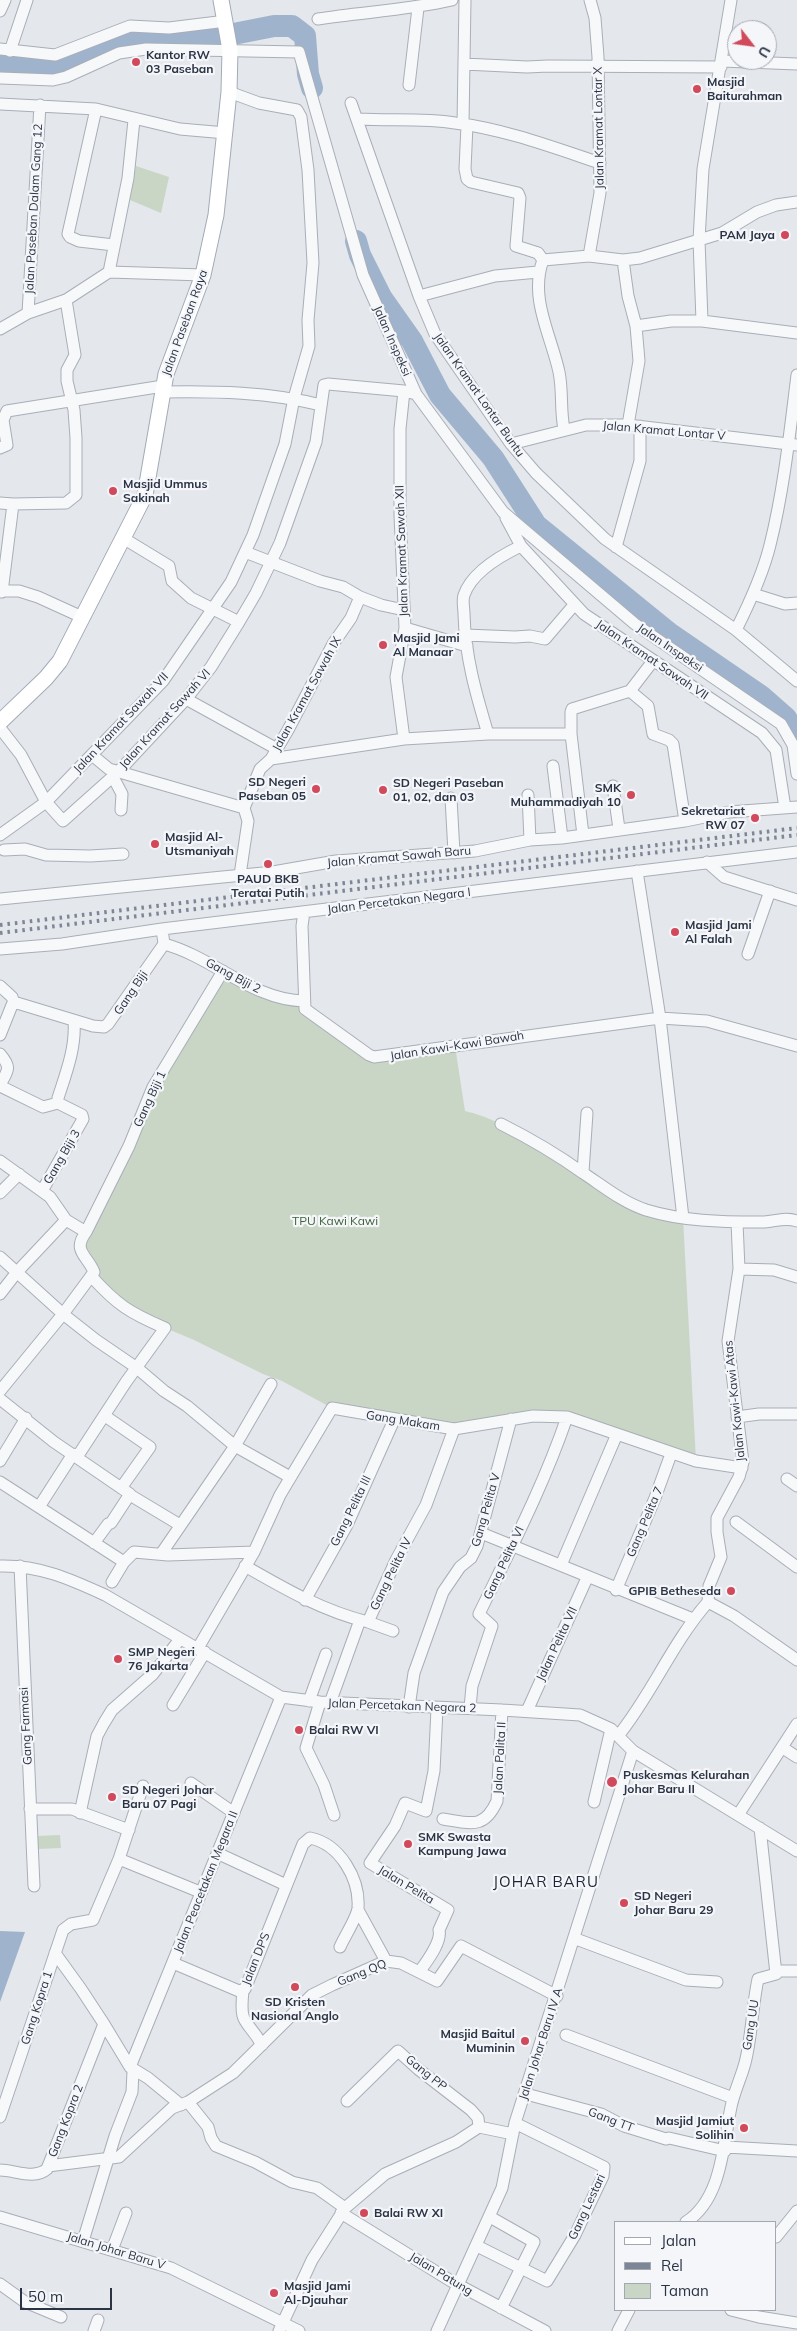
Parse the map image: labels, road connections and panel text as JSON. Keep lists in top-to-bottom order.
{
  "streets": {
    "main road": ["Jalan Paseban Raya"],
    "street": [
      "Jalan Kramat Lontar X",
      "Jalan Paseban Dalam Gang 12",
      "Jalan Inspeksi",
      "Jalan Kramat Lontar Buntu",
      "Jalan Kramat Lontar V",
      "Jalan Kramat Sawah XII",
      "Jalan Kramat Sawah VII",
      "Jalan Kramat Sawah IX",
      "Jalan Kramat Sawah VI",
      "Jalan Kramat Sawah Baru",
      "Jalan Percetakan Negara I",
      "Gang Biji 2",
      "Gang Biji",
      "Jalan Kawi-Kawi Bawah",
      "Gang Biji 1",
      "Gang Biji 3",
      "Jalan Kawi-Kawi Atas",
      "Gang Makam",
      "Gang Pelita V",
      "Gang Pelita III",
      "Gang Pelita 7",
      "Gang Pelita VI",
      "Gang Pelita IV",
      "Jalan Pelita VII",
      "Jalan Percetakan Negara 2",
      "Gang Farmasi",
      "Jalan Palita II",
      "Jalan Peacetakan Megara II",
      "Jalan Pelita",
      "Jalan DPS",
      "Gang QQ",
      "Gang Kopra 1",
      "Gang UU",
      "Jalan Johar Baru IV A",
      "Gang PP",
      "Gang TT",
      "Gang Kopra 2",
      "Gang Lestari",
      "Jalan Johar Baru V",
      "Jalan Patung"
    ]
  },
  "crossings": [
    ["Jalan Paseban Raya", "Jalan Inspeksi"],
    ["Jalan Paseban Raya", "Jalan Kramat Sawah VII"],
    ["Jalan Inspeksi", "Jalan Kramat Sawah VII"],
    ["Jalan Kramat Lontar Buntu", "Jalan Kramat Lontar V"],
    ["Jalan Kramat Sawah XII", "Jalan Kramat Sawah VI"],
    ["Jalan Kramat Sawah VII", "Jalan Kramat Sawah VI"],
    ["Jalan Kramat Sawah VII", "Jalan Kramat Sawah Baru"],
    ["Jalan Kramat Sawah IX", "Jalan Kramat Sawah Baru"],
    ["Gang Biji 2", "Gang Biji"],
    ["Gang Biji 2", "Jalan Kawi-Kawi Bawah"],
    ["Gang Biji 2", "Gang Biji 1"],
    ["Jalan Kawi-Kawi Atas", "Gang Makam"],
    ["Gang Makam", "Gang Pelita V"],
    ["Gang Makam", "Gang Pelita III"],
    ["Gang Makam", "Gang Pelita 7"],
    ["Gang Makam", "Gang Pelita VI"],
    ["Gang Makam", "Gang Pelita IV"],
    ["Gang Makam", "Jalan Percetakan Negara 2"],
    ["Gang Pelita V", "Jalan Percetakan Negara 2"],
    ["Gang Pelita III", "Gang Pelita IV"],
    ["Gang Pelita VI", "Jalan Percetakan Negara 2"],
    ["Jalan Pelita VII", "Jalan Percetakan Negara 2"],
    ["Jalan Percetakan Negara 2", "Gang Farmasi"],
    ["Jalan Percetakan Negara 2", "Jalan Palita II"],
    ["Jalan Percetakan Negara 2", "Jalan Peacetakan Megara II"],
    ["Jalan Percetakan Negara 2", "Jalan Pelita"],
    ["Jalan Percetakan Negara 2", "Jalan Johar Baru IV A"],
    ["Jalan Peacetakan Megara II", "Jalan DPS"],
    ["Jalan Peacetakan Megara II", "Gang QQ"],
    ["Jalan Peacetakan Megara II", "Jalan Johar Baru V"],
    ["Jalan Peacetakan Megara II", "Jalan Patung"],
    ["Jalan Pelita", "Gang QQ"],
    ["Gang QQ", "Jalan Johar Baru IV A"],
    ["Gang QQ", "Jalan Patung"],
    ["Gang UU", "Gang TT"],
    ["Jalan Johar Baru IV A", "Gang TT"],
    ["Jalan Johar Baru IV A", "Gang Lestari"],
    ["Jalan Johar Baru IV A", "Jalan Patung"]
  ],
  "districts": ["JOHAR BARU"],
  "parks": ["TPU Kawi Kawi"],
  "places": [
    "Kantor RW 03 Paseban",
    "Masjid Baiturahman",
    "PAM Jaya",
    "Masjid Ummus Sakinah",
    "Masjid Jami Al Manaar",
    "SD Negeri Paseban 05",
    "SD Negeri Paseban 01, 02, dan 03",
    "SMK Muhammadiyah 10",
    "Sekretariat RW 07",
    "Masjid Al- Utsmaniyah",
    "PAUD BKB Teratai Putih",
    "Masjid Jami Al Falah",
    "GPIB Betheseda",
    "SMP Negeri 76 Jakarta",
    "Balai RW VI",
    "Puskesmas Kelurahan Johar Baru II",
    "SD Negeri Johar Baru 07 Pagi",
    "SMK Swasta Kampung Jawa",
    "SD Negeri Johar Baru 29",
    "SD Kristen Nasional Anglo",
    "Masjid Baitul Muminin",
    "Masjid Jamiut Solihin",
    "Balai RW XI",
    "Masjid Jami Al-Djauhar"
  ],
  "legend": ["Jalan", "Rel", "Taman"],
  "scale_bar": "50 m",
  "north": "bottom right"
}
